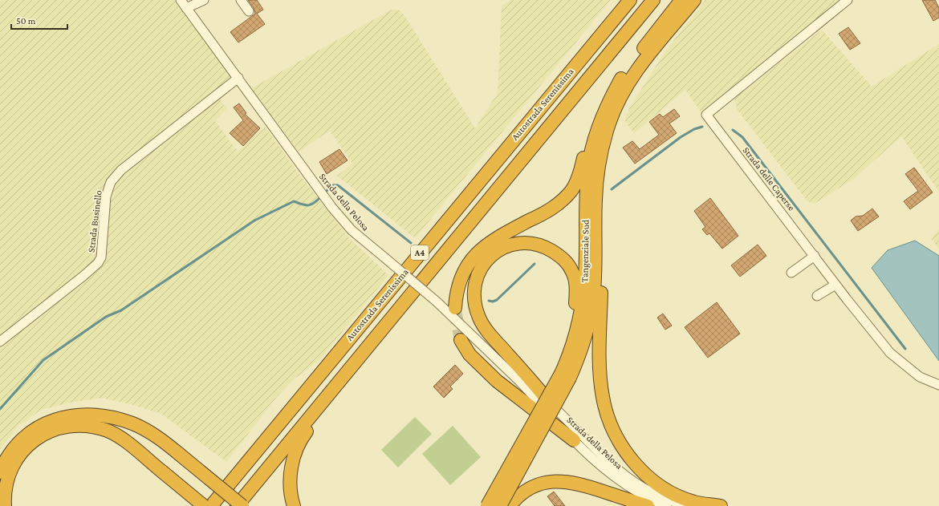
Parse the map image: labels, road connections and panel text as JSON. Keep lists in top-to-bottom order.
{
  "streets": {
    "highway": ["Autostrada Serenissima", "Tangenziale Sud", "A4"],
    "street": ["Strada delle Caperse", "Strada della Pelosa", "Strada Businello"]
  },
  "crossings": [
    ["Strada della Pelosa", "Strada Businello"]
  ],
  "scale_bar": "50 m"
}
